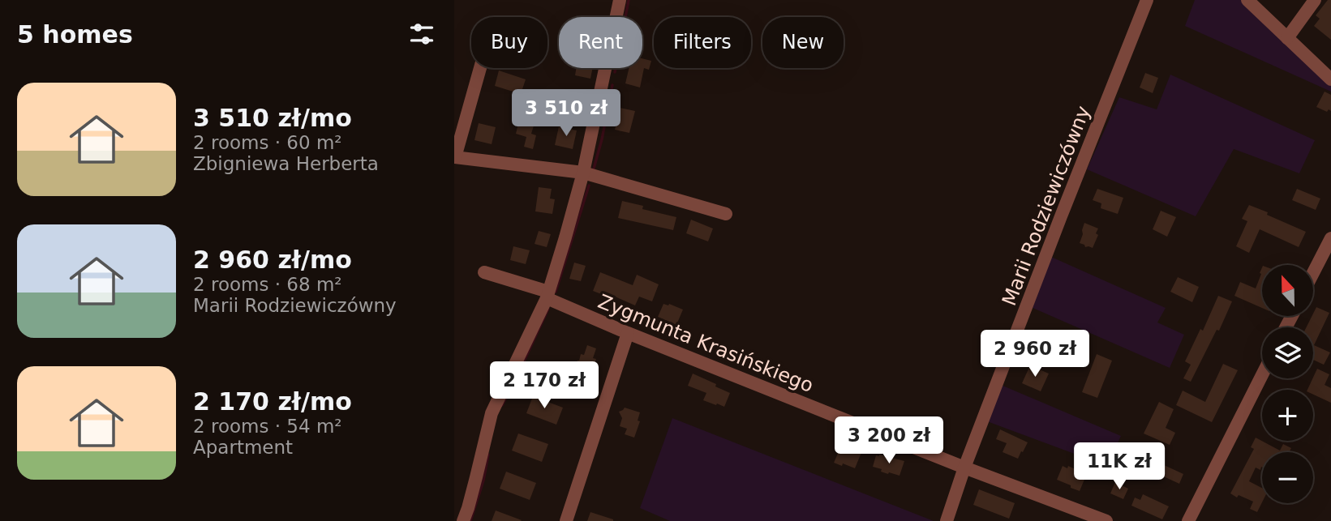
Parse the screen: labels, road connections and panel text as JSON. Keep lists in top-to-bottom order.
{
  "streets": {
    "street": ["Marii Rodziewiczówny", "Zygmunta Krasińskiego"]
  },
  "crossings": [
    ["Marii Rodziewiczówny", "Zygmunta Krasińskiego"]
  ],
  "north": "top",
  "page": {
    "heading": "5 homes",
    "chip": [
      "Buy",
      "Rent",
      "Filters",
      "New"
    ],
    "list": [
      {
        "name": "3 510 zł/mo",
        "note": "2 rooms · 60 m² · Zbigniewa Herberta"
      },
      {
        "name": "2 960 zł/mo",
        "note": "2 rooms · 68 m² · Marii Rodziewiczówny"
      },
      {
        "name": "2 170 zł/mo",
        "note": "2 rooms · 54 m² · Apartment"
      }
    ],
    "price": [
      "3 510 zł",
      "2 960 zł",
      "2 170 zł",
      "3 200 zł",
      "11K zł"
    ],
    "map_buttons": ["+", "−"]
  }
}
